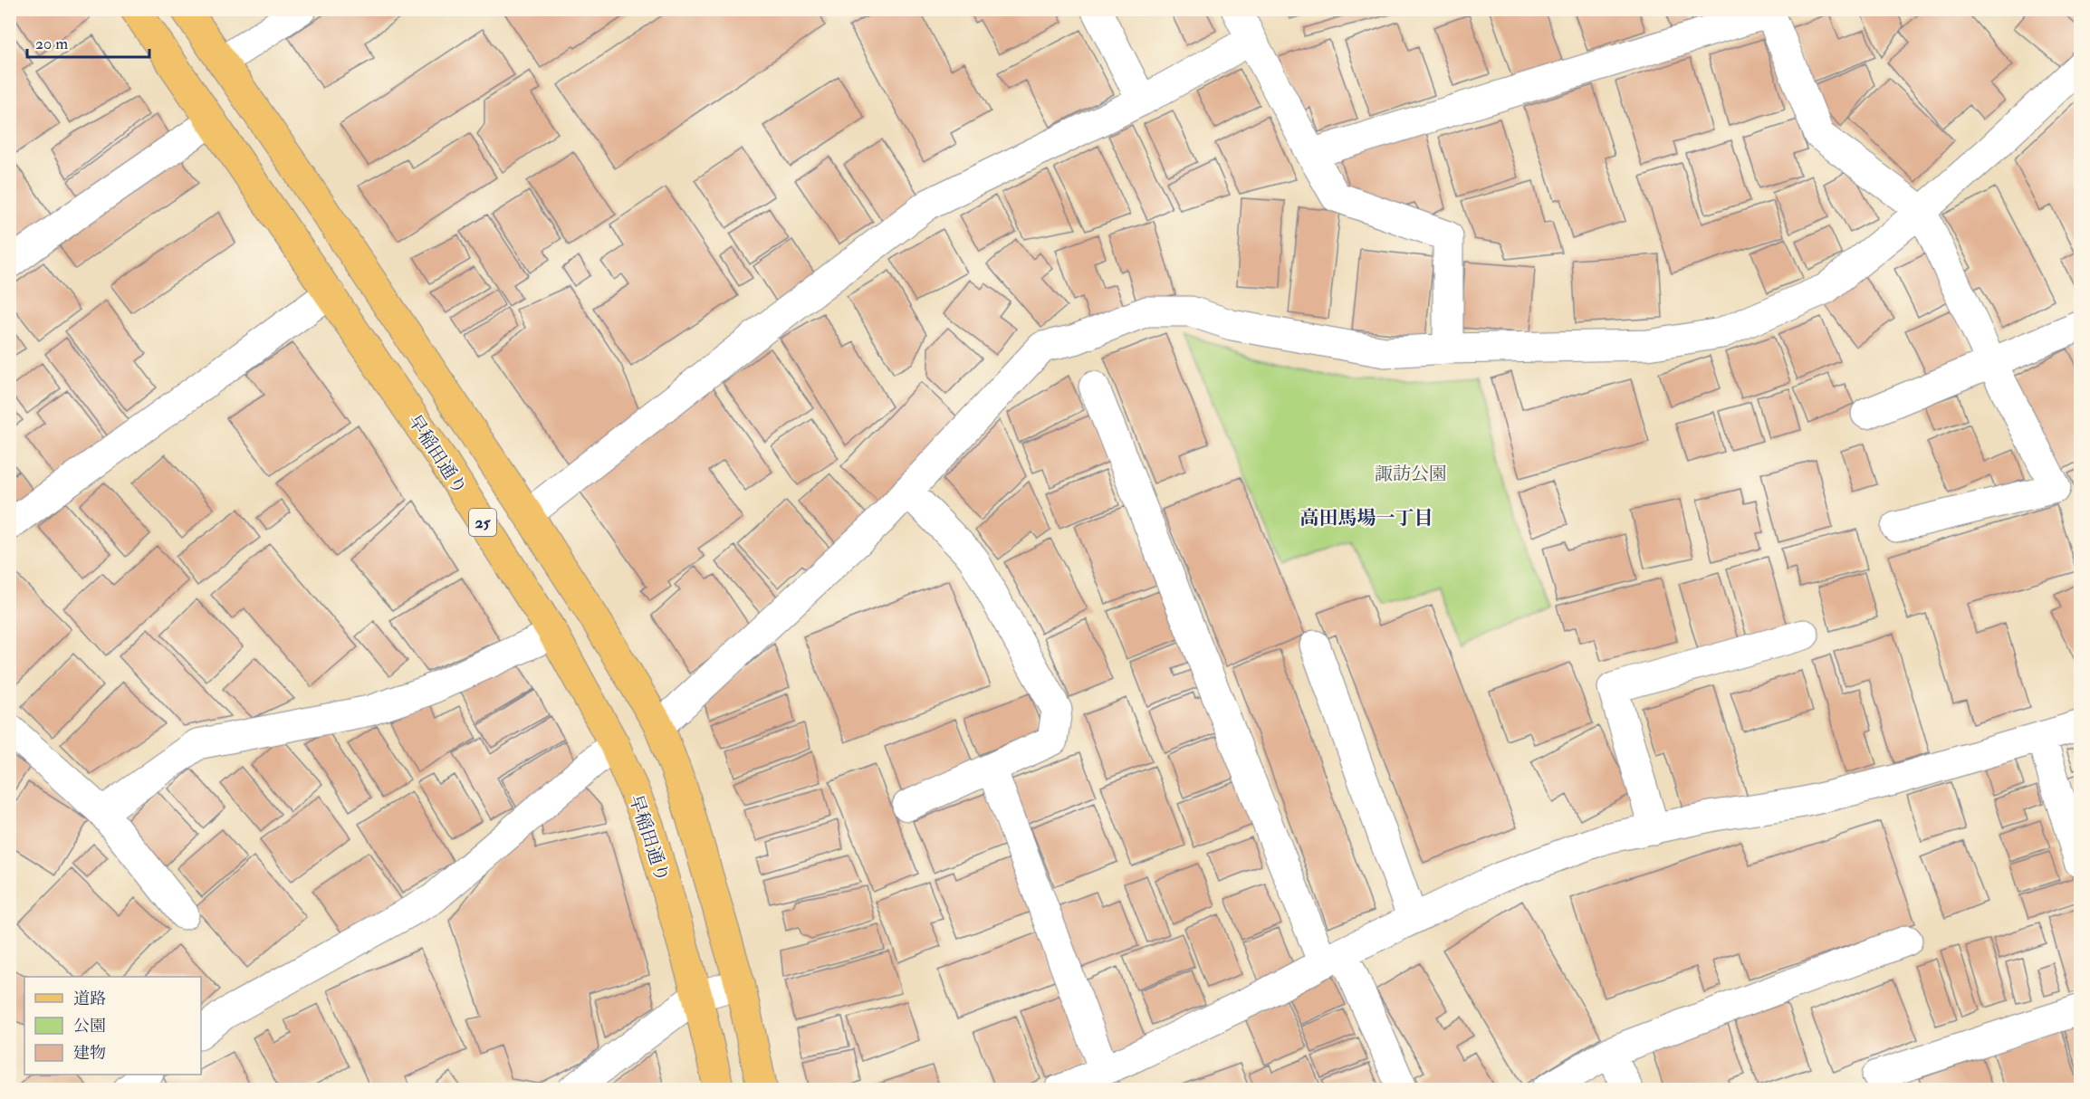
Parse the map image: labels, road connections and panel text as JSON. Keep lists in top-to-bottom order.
{
  "streets": {
    "main road": ["早稲田通り", "25"]
  },
  "districts": ["高田馬場一丁目"],
  "parks": ["諏訪公園"],
  "legend": ["道路", "公園", "建物"],
  "scale_bar": "20 m"
}
